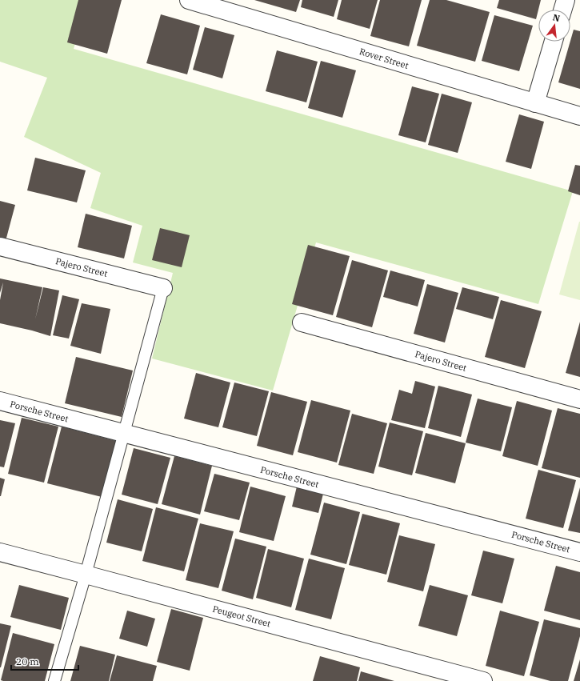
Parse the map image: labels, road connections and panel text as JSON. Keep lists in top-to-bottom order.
{
  "streets": {
    "street": [
      "Rover Street",
      "Pajero Street",
      "Porsche Street",
      "Peugeot Street"
    ]
  },
  "scale_bar": "20 m",
  "north": "top"
}
